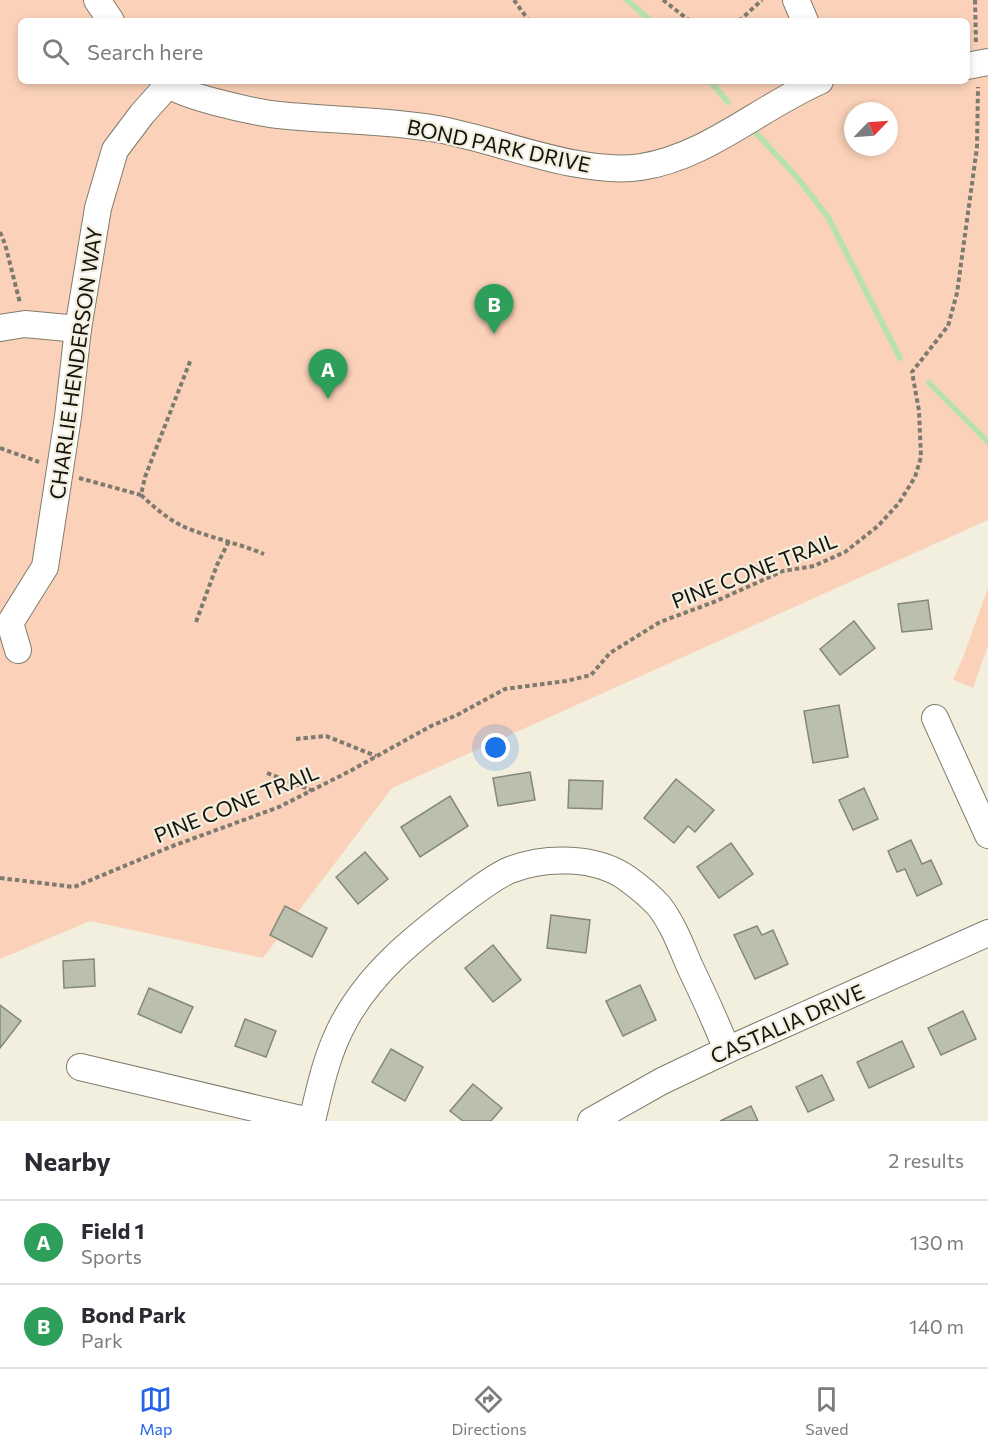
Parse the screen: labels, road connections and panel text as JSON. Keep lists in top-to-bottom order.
{
  "streets": {
    "street": ["BOND PARK DRIVE", "CHARLIE HENDERSON WAY", "CASTALIA DRIVE"],
    "path": ["PINE CONE TRAIL"]
  },
  "north": "top right",
  "page": {
    "search": "Search here",
    "pins": ["B", "A"],
    "heading": ["Nearby", "2 results"],
    "list": [
      {
        "mark": "A",
        "name": "Field 1",
        "note": "Sports",
        "value": "130 m"
      },
      {
        "mark": "B",
        "name": "Bond Park",
        "note": "Park",
        "value": "140 m"
      }
    ],
    "nav": ["Map", "Directions", "Saved"]
  }
}
